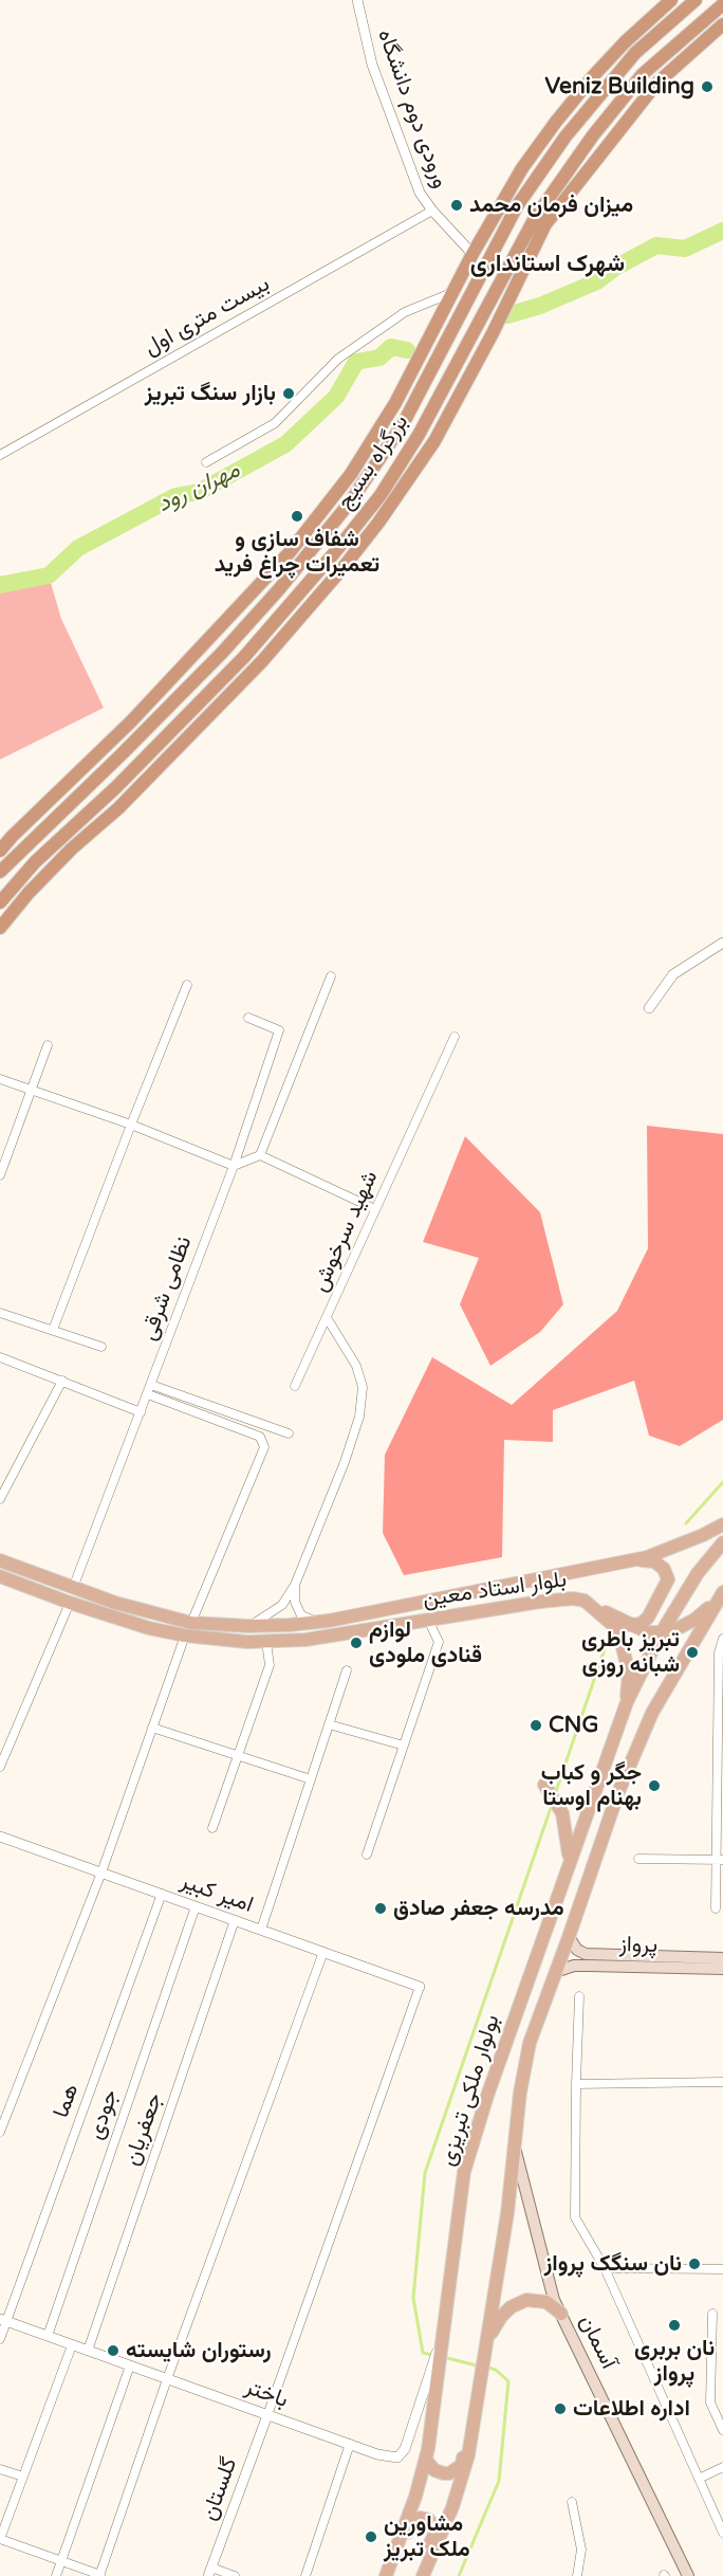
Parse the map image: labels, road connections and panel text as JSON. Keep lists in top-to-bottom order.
{
  "streets": {
    "highway": ["بزرگراه بسیج"],
    "main road": [
      "بلوار استاد معین",
      "پرواز",
      "بولوار ملکی تبریزی",
      "آسمان"
    ],
    "street": [
      "ورودی دوم دانشگاه",
      "بیست متری اول",
      "شهید سرخوش",
      "نظامی شرقی",
      "امیر کبیر",
      "هما",
      "جودی",
      "جعفریان",
      "باختر",
      "گلستان"
    ]
  },
  "crossings": [
    ["ورودی دوم دانشگاه", "بیست متری اول"],
    ["شهید سرخوش", "بلوار استاد معین"],
    ["نظامی شرقی", "بلوار استاد معین"],
    ["بلوار استاد معین", "بولوار ملکی تبریزی"],
    ["امیر کبیر", "هما"],
    ["امیر کبیر", "جودی"],
    ["امیر کبیر", "جعفریان"],
    ["پرواز", "بولوار ملکی تبریزی"],
    ["بولوار ملکی تبریزی", "آسمان"],
    ["بولوار ملکی تبریزی", "باختر"],
    ["هما", "باختر"],
    ["جودی", "باختر"],
    ["جعفریان", "باختر"],
    ["باختر", "گلستان"]
  ],
  "districts": ["شهرک استانداری"],
  "water": ["مهران رود"],
  "places": [
    "Veniz Building",
    "میزان فرمان محمد",
    "بازار سنگ تبریز",
    "شفاف سازی و تعمیرات چراغ فرید",
    "لوازم قنادی ملودی",
    "تبریز باطری شبانه روزی",
    "CNG",
    "جگر و کباب بهنام اوستا",
    "مدرسه جعفر صادق",
    "نان سنگک پرواز",
    "نان بربری پرواز",
    "رستوران شایسته",
    "اداره اطلاعات",
    "مشاورین ملک تبریز"
  ]
}
